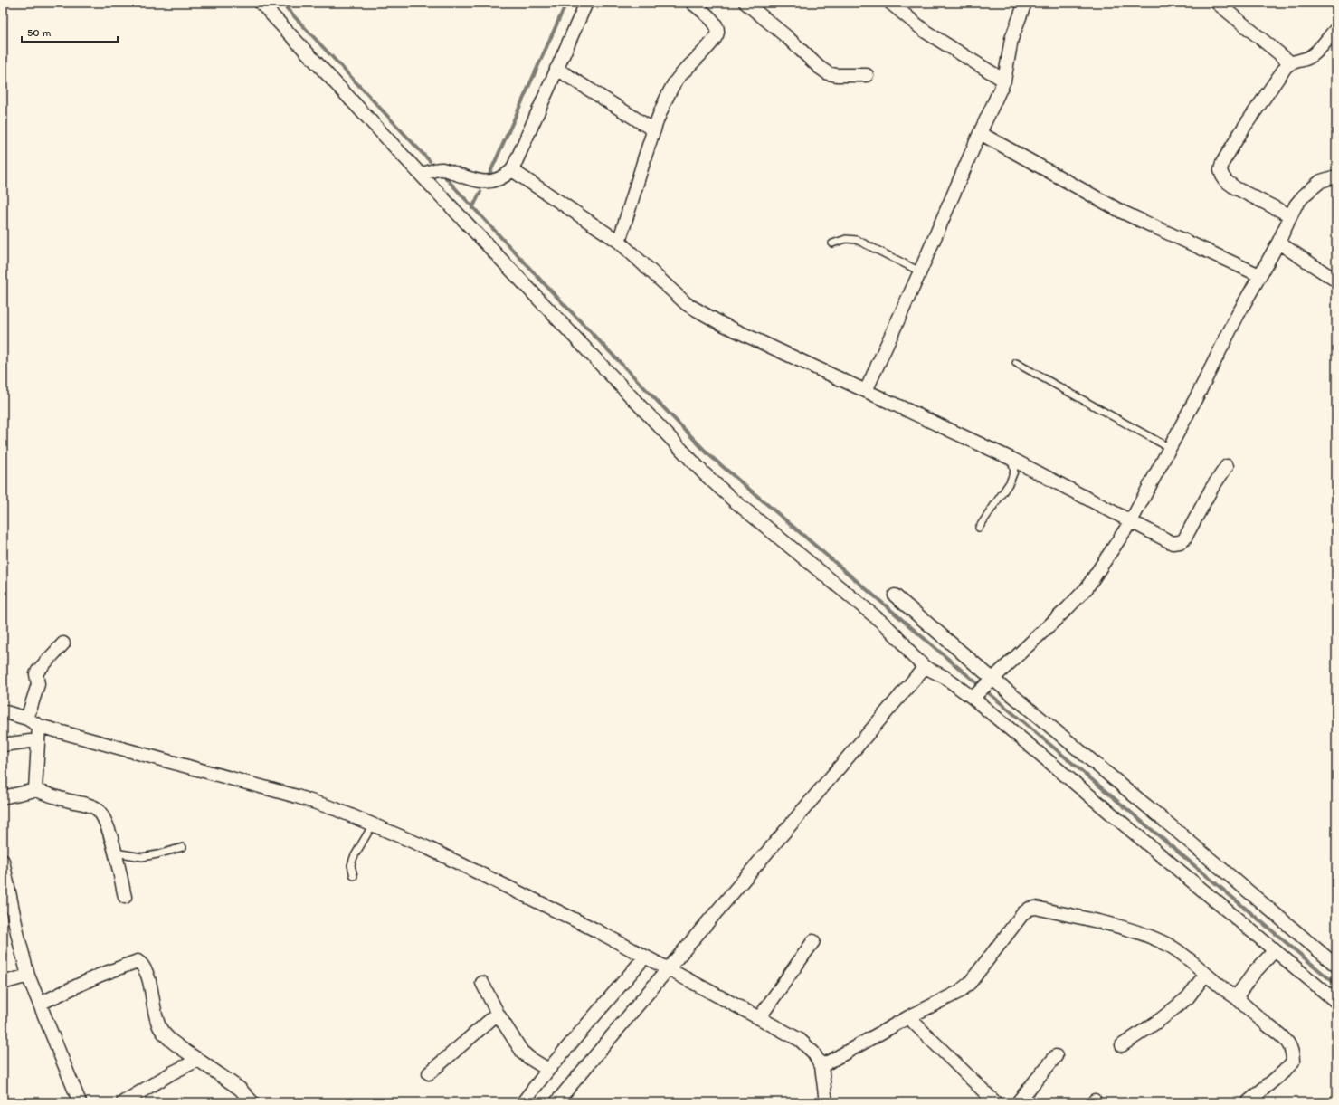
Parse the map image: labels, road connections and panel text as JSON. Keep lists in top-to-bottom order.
{
  "scale_bar": "50 m"
}
